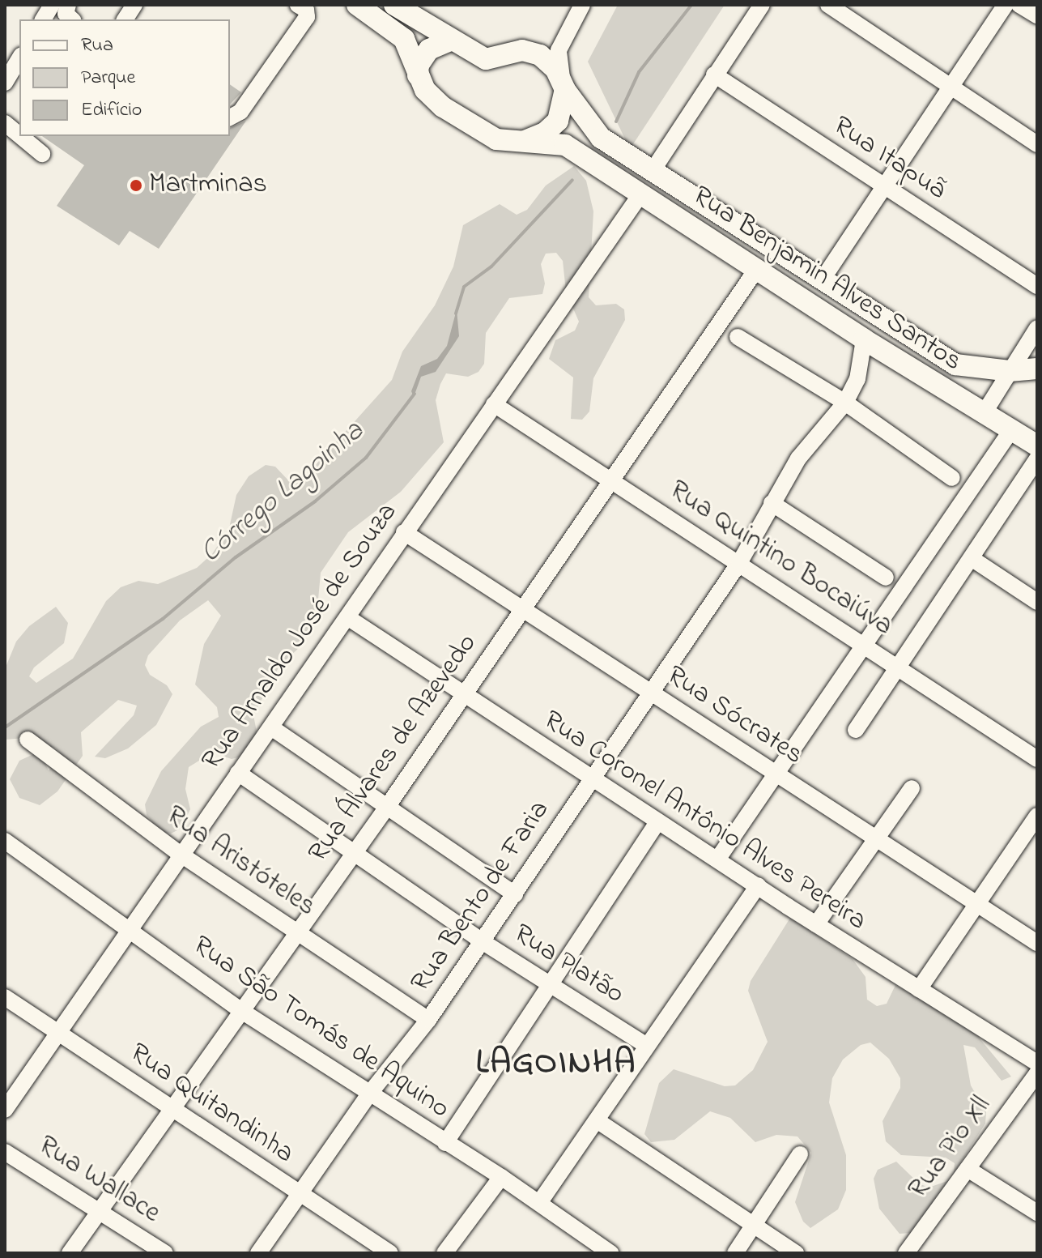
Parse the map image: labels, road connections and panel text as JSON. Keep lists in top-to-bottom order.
{
  "streets": {
    "main road": ["Rua Benjamin Alves Santos"],
    "street": [
      "Rua Itapuã",
      "Rua Quintino Bocaiúva",
      "Rua Arnaldo José de Souza",
      "Rua Sócrates",
      "Rua Álvares de Azevedo",
      "Rua Coronel Antônio Alves Pereira",
      "Rua Aristóteles",
      "Rua Bento de Faria",
      "Rua Platão",
      "Rua São Tomás de Aquino",
      "Rua Quitandinha",
      "Rua Pio Xll",
      "Rua Wallace"
    ]
  },
  "crossings": [
    ["Rua Benjamin Alves Santos", "Rua Arnaldo José de Souza"],
    ["Rua Benjamin Alves Santos", "Rua Álvares de Azevedo"],
    ["Rua Benjamin Alves Santos", "Rua Bento de Faria"],
    ["Rua Quintino Bocaiúva", "Rua Arnaldo José de Souza"],
    ["Rua Quintino Bocaiúva", "Rua Álvares de Azevedo"],
    ["Rua Quintino Bocaiúva", "Rua Bento de Faria"],
    ["Rua Arnaldo José de Souza", "Rua Sócrates"],
    ["Rua Arnaldo José de Souza", "Rua Coronel Antônio Alves Pereira"],
    ["Rua Arnaldo José de Souza", "Rua Aristóteles"],
    ["Rua Arnaldo José de Souza", "Rua Platão"],
    ["Rua Arnaldo José de Souza", "Rua São Tomás de Aquino"],
    ["Rua Arnaldo José de Souza", "Rua Quitandinha"],
    ["Rua Sócrates", "Rua Álvares de Azevedo"],
    ["Rua Sócrates", "Rua Bento de Faria"],
    ["Rua Álvares de Azevedo", "Rua Coronel Antônio Alves Pereira"],
    ["Rua Álvares de Azevedo", "Rua Aristóteles"],
    ["Rua Álvares de Azevedo", "Rua Platão"],
    ["Rua Álvares de Azevedo", "Rua São Tomás de Aquino"],
    ["Rua Álvares de Azevedo", "Rua Quitandinha"],
    ["Rua Álvares de Azevedo", "Rua Wallace"],
    ["Rua Coronel Antônio Alves Pereira", "Rua Bento de Faria"],
    ["Rua Aristóteles", "Rua Bento de Faria"],
    ["Rua Bento de Faria", "Rua Platão"],
    ["Rua Bento de Faria", "Rua São Tomás de Aquino"],
    ["Rua Bento de Faria", "Rua Quitandinha"]
  ],
  "districts": ["LAGOINHA"],
  "water": ["Córrego Lagoinha"],
  "places": ["Martminas"],
  "legend": ["Rua", "Parque", "Edifício"]
}
